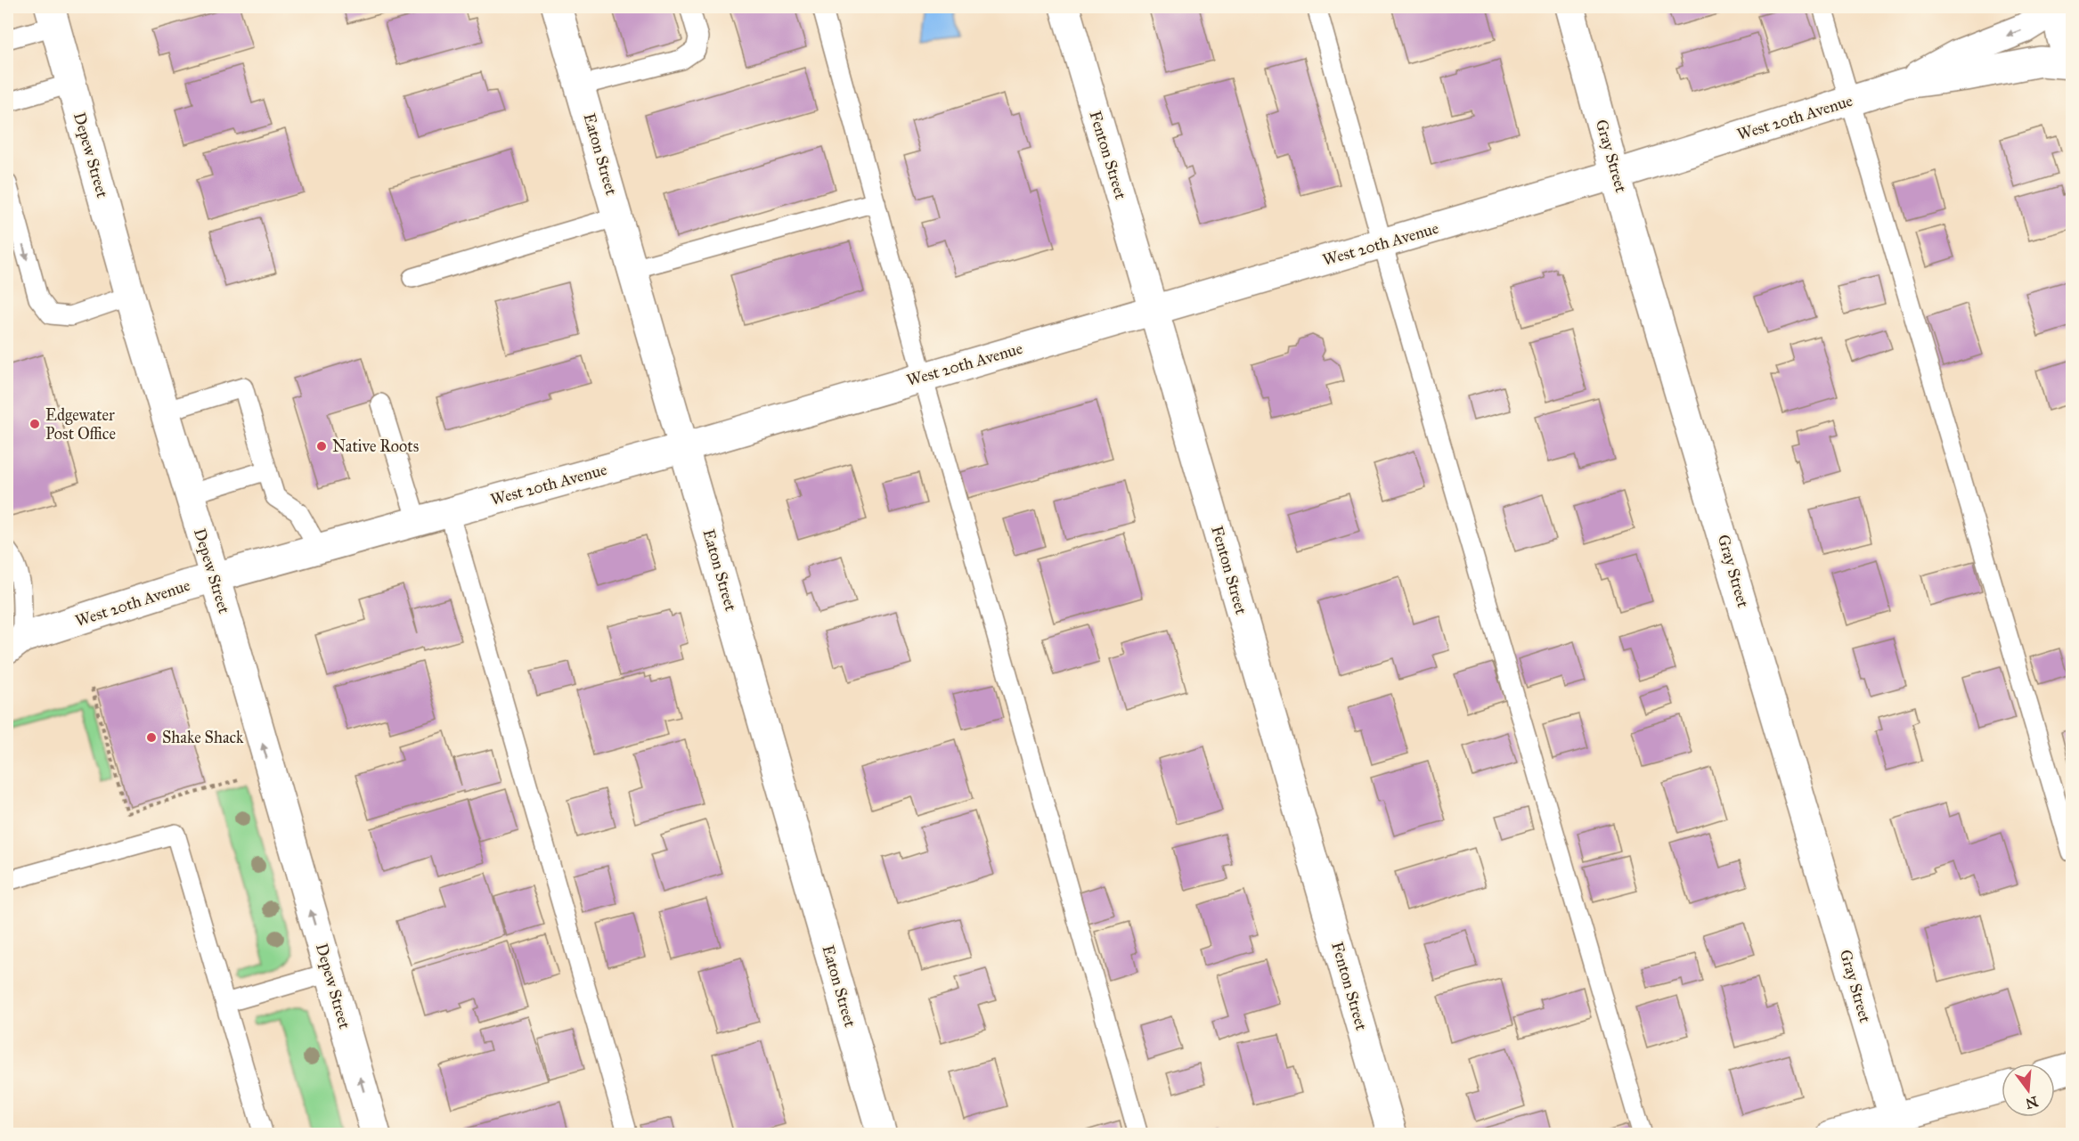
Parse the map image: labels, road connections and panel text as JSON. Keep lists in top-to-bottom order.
{
  "streets": {
    "street": [
      "West 20th Avenue",
      "Eaton Street",
      "Depew Street",
      "Fenton Street",
      "Gray Street"
    ]
  },
  "crossings": [
    ["West 20th Avenue", "Eaton Street"],
    ["West 20th Avenue", "Depew Street"],
    ["West 20th Avenue", "Fenton Street"],
    ["West 20th Avenue", "Gray Street"]
  ],
  "one_way": ["Depew Street"],
  "places": ["Edgewater Post Office", "Native Roots", "Shake Shack"],
  "north": "bottom"
}
